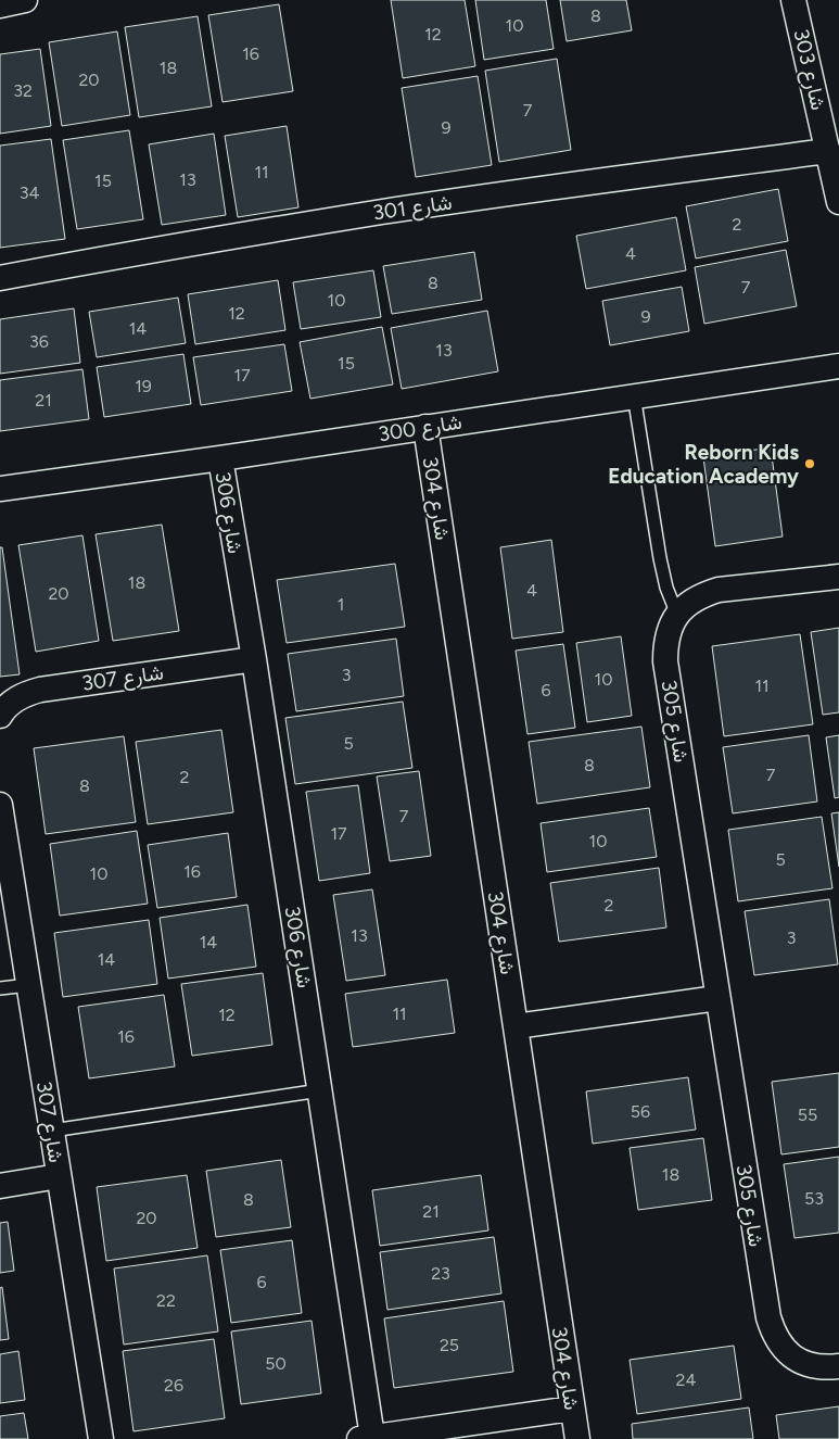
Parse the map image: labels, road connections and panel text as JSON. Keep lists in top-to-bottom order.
{
  "streets": {
    "street": [
      "شارع 303",
      "شارع 301",
      "شارع 300",
      "شارع 304",
      "شارع 306",
      "شارع 307",
      "شارع 305"
    ]
  },
  "crossings": [
    ["شارع 303", "شارع 301"],
    ["شارع 300", "شارع 304"],
    ["شارع 300", "شارع 306"],
    ["شارع 306", "شارع 307"]
  ],
  "places": ["Reborn Kids Education Academy"],
  "house_numbers": [
    "8",
    "10",
    "12",
    "16",
    "18",
    "20",
    "32",
    "7",
    "9",
    "11",
    "13",
    "15",
    "34",
    "2",
    "4",
    "8",
    "7",
    "10",
    "12",
    "9",
    "14",
    "36",
    "13",
    "15",
    "17",
    "19",
    "21",
    "18",
    "4",
    "20",
    "1",
    "3",
    "10",
    "11",
    "6",
    "5",
    "8",
    "7",
    "2",
    "8",
    "7",
    "17",
    "10",
    "5",
    "16",
    "10",
    "2",
    "13",
    "3",
    "14",
    "14",
    "11",
    "12",
    "16",
    "56",
    "55",
    "18",
    "53",
    "8",
    "21",
    "20",
    "23",
    "6",
    "22",
    "25",
    "50",
    "24",
    "26"
  ]
}
